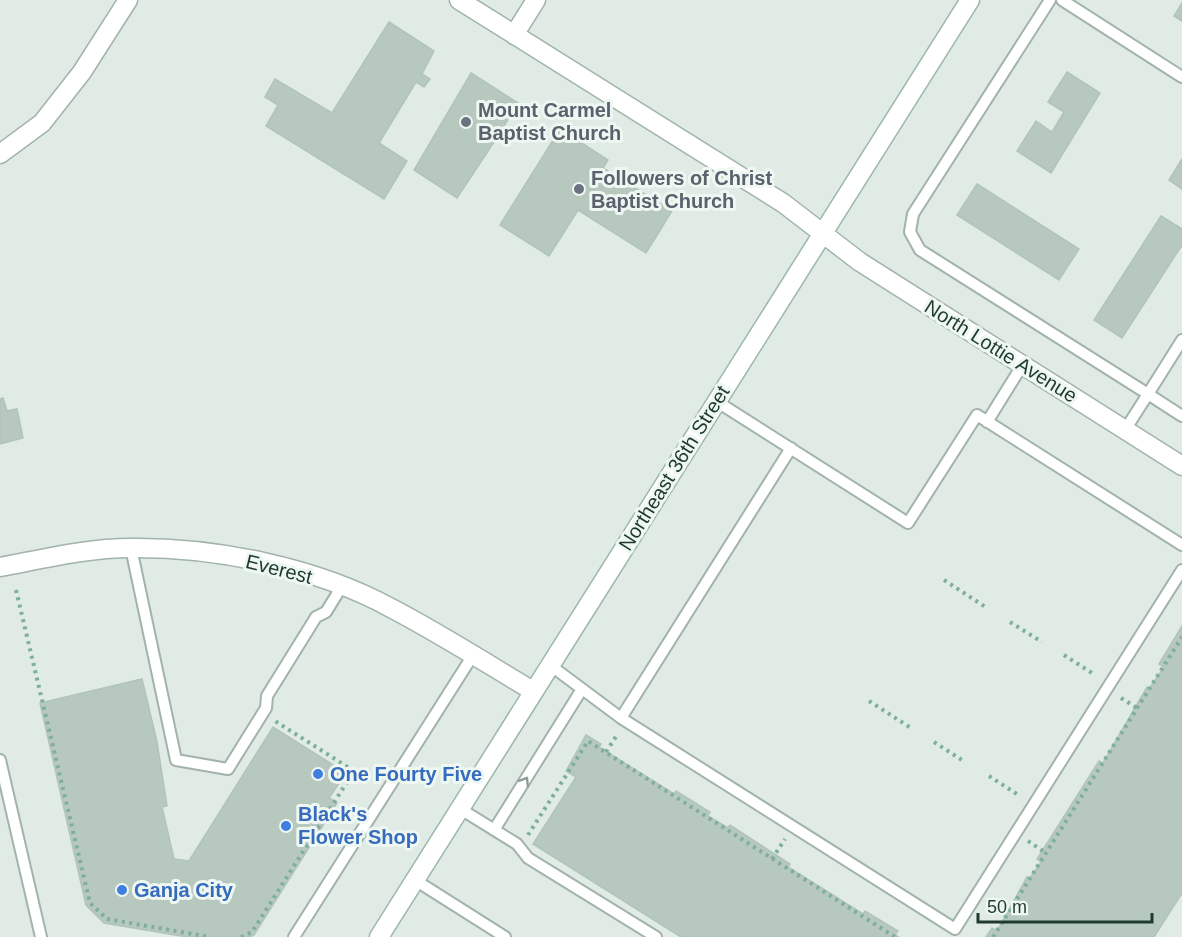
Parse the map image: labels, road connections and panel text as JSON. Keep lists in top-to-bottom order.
{
  "streets": {
    "street": ["North Lottie Avenue", "Northeast 36th Street", "Everest"]
  },
  "crossings": [
    ["North Lottie Avenue", "Northeast 36th Street"],
    ["Northeast 36th Street", "Everest"]
  ],
  "places": [
    "Mount Carmel Baptist Church",
    "Followers of Christ Baptist Church",
    "One Fourty Five",
    "Black's Flower Shop",
    "Ganja City"
  ],
  "scale_bar": "50 m"
}
